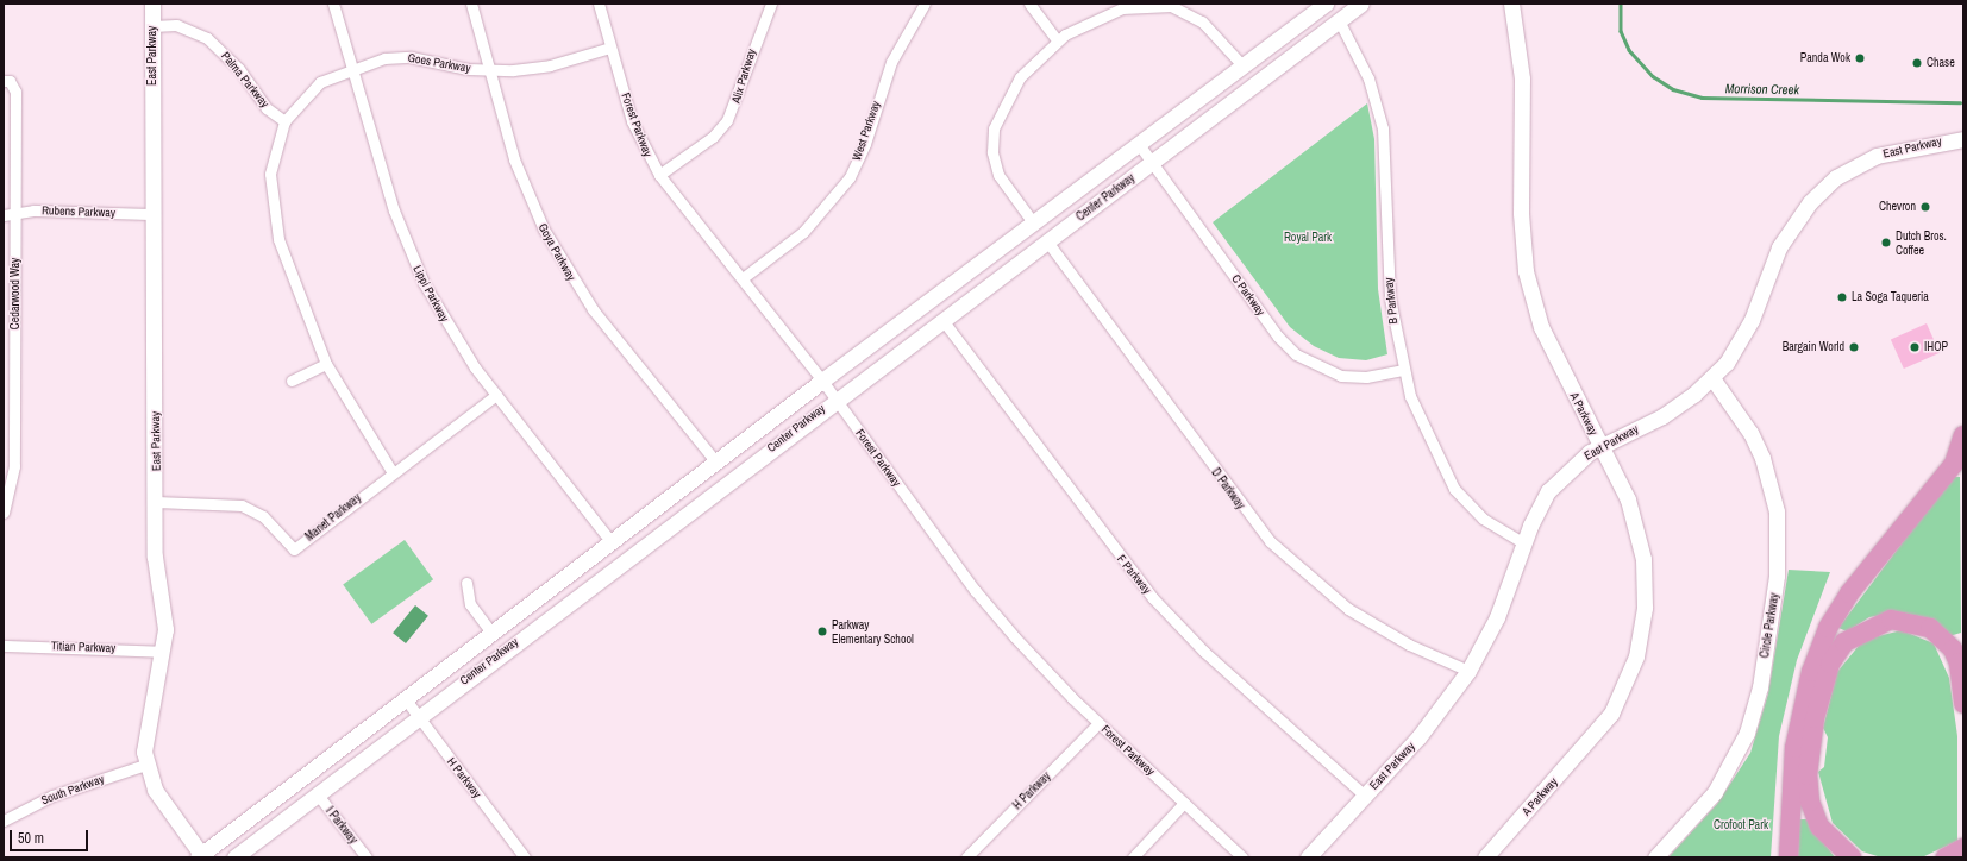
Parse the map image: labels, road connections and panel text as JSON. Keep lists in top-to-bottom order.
{
  "streets": {
    "street": [
      "East Parkway",
      "Goes Parkway",
      "Alix Parkway",
      "Palma Parkway",
      "Forest Parkway",
      "West Parkway",
      "Center Parkway",
      "Rubens Parkway",
      "Goya Parkway",
      "Cedarwood Way",
      "Lippi Parkway",
      "C Parkway",
      "B Parkway",
      "A Parkway",
      "D Parkway",
      "Manet Parkway",
      "F Parkway",
      "Circle Parkway",
      "Titian Parkway",
      "H Parkway",
      "South Parkway",
      "I Parkway"
    ]
  },
  "crossings": [
    ["East Parkway", "Palma Parkway"],
    ["East Parkway", "Center Parkway"],
    ["East Parkway", "Rubens Parkway"],
    ["East Parkway", "B Parkway"],
    ["East Parkway", "A Parkway"],
    ["East Parkway", "D Parkway"],
    ["East Parkway", "Manet Parkway"],
    ["East Parkway", "F Parkway"],
    ["East Parkway", "Circle Parkway"],
    ["East Parkway", "Titian Parkway"],
    ["East Parkway", "South Parkway"],
    ["Goes Parkway", "Palma Parkway"],
    ["Goes Parkway", "Forest Parkway"],
    ["Goes Parkway", "Goya Parkway"],
    ["Goes Parkway", "Lippi Parkway"],
    ["Goes Parkway", "Manet Parkway"],
    ["Alix Parkway", "Forest Parkway"],
    ["Forest Parkway", "West Parkway"],
    ["Forest Parkway", "Center Parkway"],
    ["Forest Parkway", "H Parkway"],
    ["Center Parkway", "Goya Parkway"],
    ["Center Parkway", "Lippi Parkway"],
    ["Center Parkway", "C Parkway"],
    ["Center Parkway", "B Parkway"],
    ["Center Parkway", "D Parkway"],
    ["Center Parkway", "F Parkway"],
    ["Center Parkway", "H Parkway"],
    ["Center Parkway", "I Parkway"],
    ["Rubens Parkway", "Cedarwood Way"],
    ["Lippi Parkway", "Manet Parkway"],
    ["C Parkway", "B Parkway"]
  ],
  "water": ["Morrison Creek"],
  "parks": ["Royal Park", "Crofoot Park"],
  "places": [
    "Panda Wok",
    "Chase",
    "Chevron",
    "Dutch Bros. Coffee",
    "La Soga Taqueria",
    "Bargain World",
    "IHOP",
    "Parkway Elementary School"
  ],
  "scale_bar": "50 m"
}
